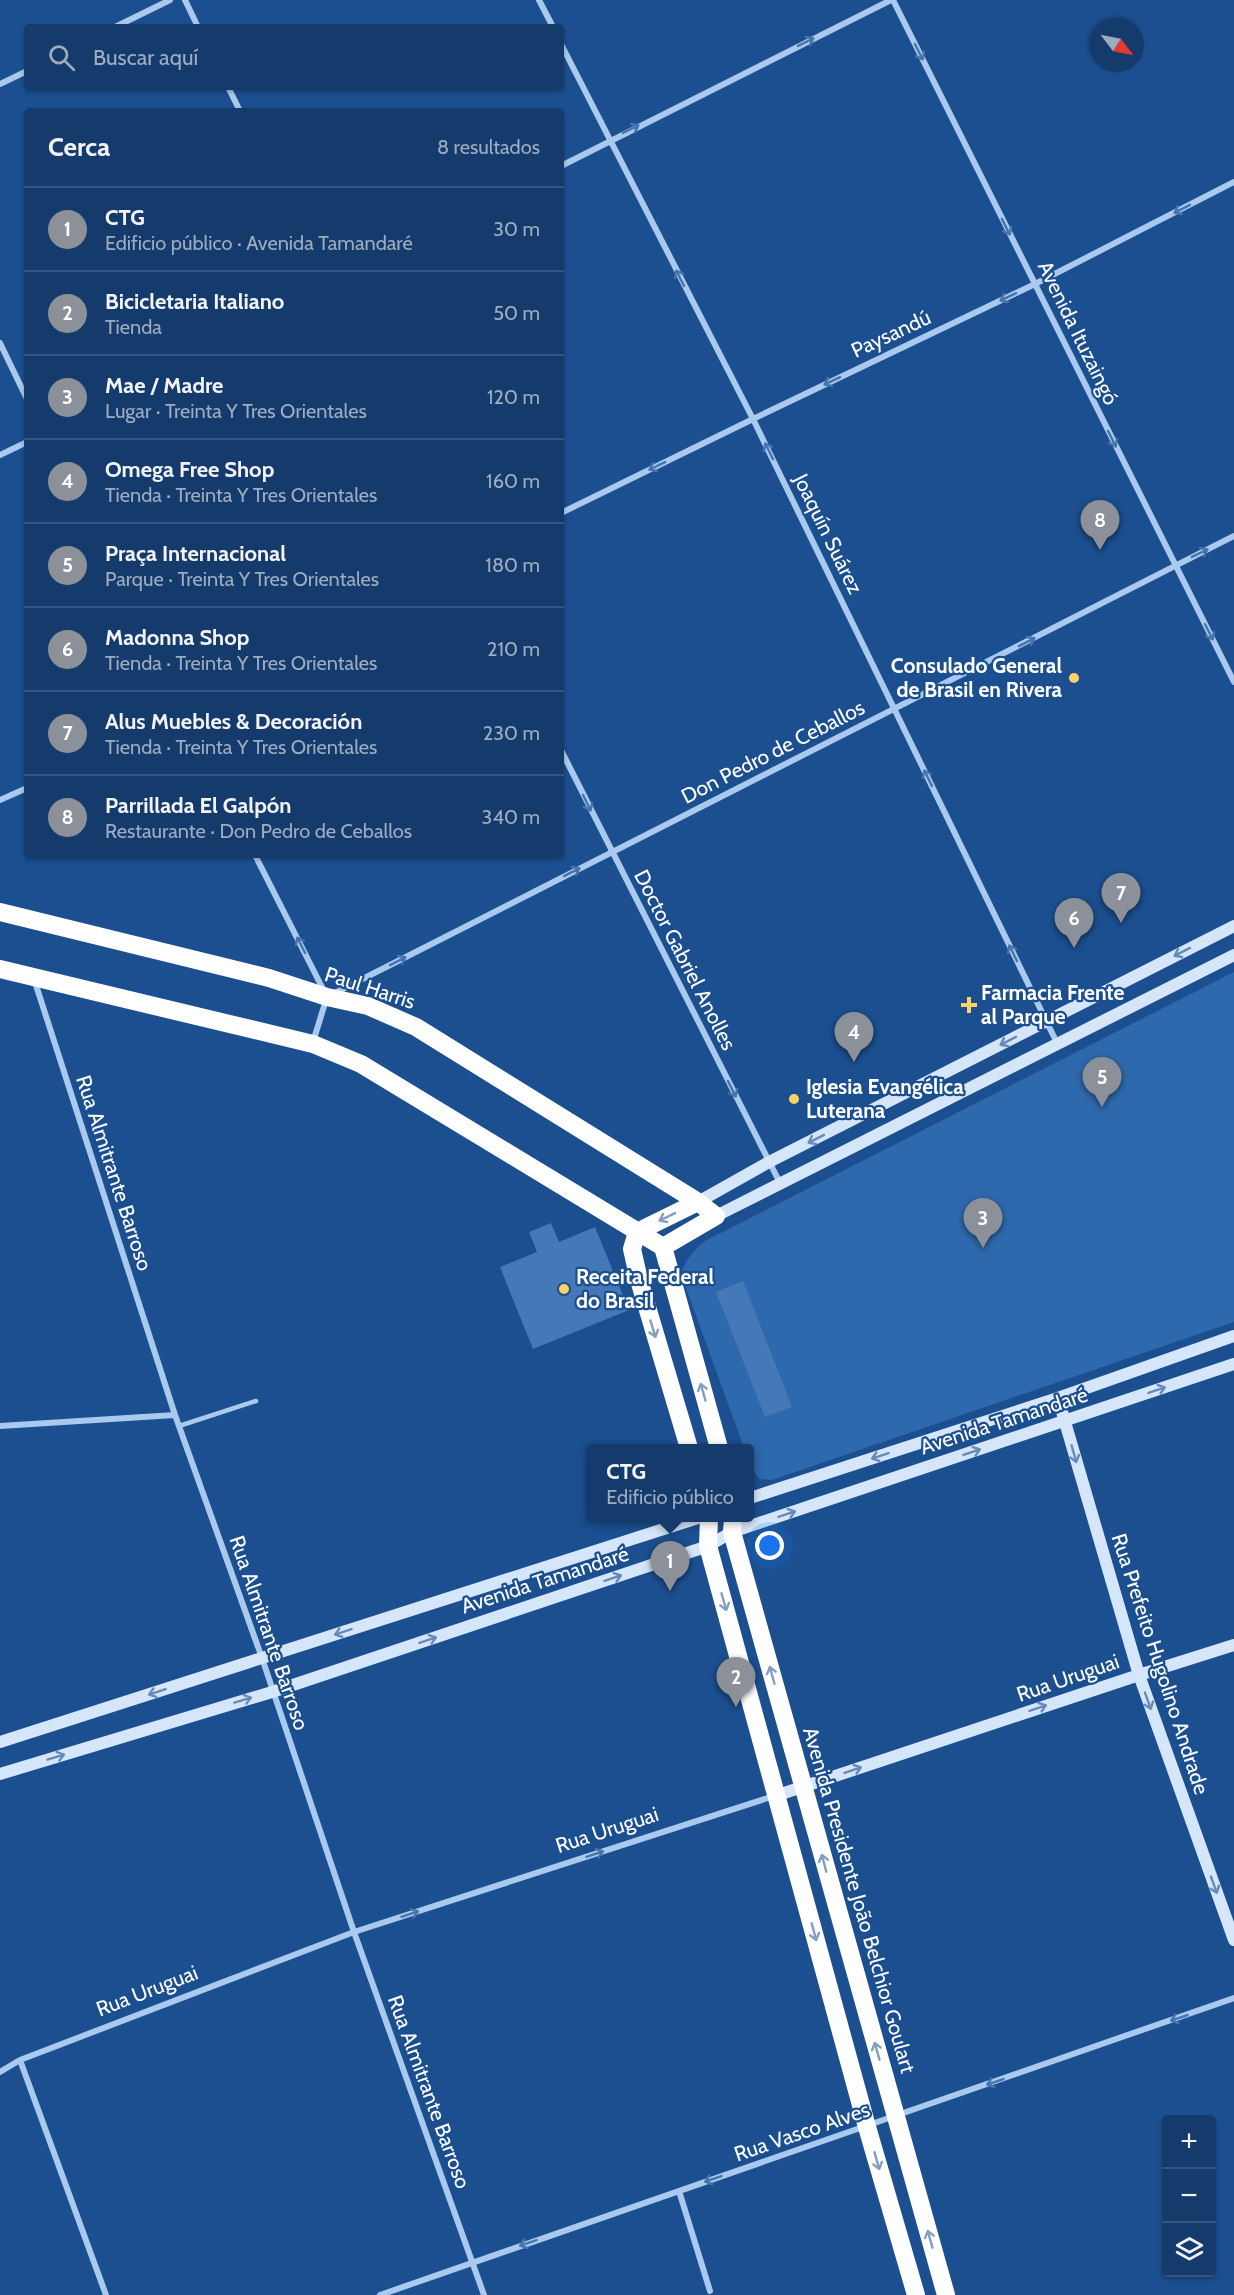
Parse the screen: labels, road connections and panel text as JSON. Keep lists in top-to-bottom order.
{
  "streets": {
    "highway": ["Paul Harris", "Avenida Presidente João Belchior Goulart"],
    "street": [
      "Avenida Ituzaingó",
      "Paysandú",
      "Joaquín Suárez",
      "Don Pedro de Ceballos",
      "Doctor Gabriel Anolles",
      "Rua Almitrante Barroso",
      "Avenida Tamandaré",
      "Rua Prefeito Hugolino Andrade",
      "Rua Uruguai",
      "Rua Vasco Alves"
    ]
  },
  "crossings": [
    ["Avenida Ituzaingó", "Paysandú"],
    ["Avenida Ituzaingó", "Don Pedro de Ceballos"],
    ["Paysandú", "Joaquín Suárez"],
    ["Joaquín Suárez", "Don Pedro de Ceballos"],
    ["Don Pedro de Ceballos", "Doctor Gabriel Anolles"],
    ["Don Pedro de Ceballos", "Paul Harris"],
    ["Rua Almitrante Barroso", "Avenida Tamandaré"],
    ["Rua Almitrante Barroso", "Rua Uruguai"],
    ["Rua Almitrante Barroso", "Rua Vasco Alves"],
    ["Avenida Tamandaré", "Rua Prefeito Hugolino Andrade"],
    ["Avenida Tamandaré", "Avenida Presidente João Belchior Goulart"],
    ["Rua Prefeito Hugolino Andrade", "Rua Uruguai"],
    ["Rua Uruguai", "Avenida Presidente João Belchior Goulart"],
    ["Avenida Presidente João Belchior Goulart", "Rua Vasco Alves"]
  ],
  "one_way": [
    "Avenida Ituzaingó",
    "Paysandú",
    "Joaquín Suárez",
    "Don Pedro de Ceballos",
    "Doctor Gabriel Anolles",
    "Rua Prefeito Hugolino Andrade",
    "Rua Uruguai",
    "Rua Vasco Alves"
  ],
  "places": {
    "other": ["Consulado General de Brasil en Rivera", "Iglesia Evangélica Luterana", "Receita Federal do Brasil"],
    "health": ["Farmacia Frente al Parque"]
  },
  "north": "bottom right",
  "page": {
    "search": "Buscar aquí",
    "heading": ["Cerca", "8 resultados"],
    "list": [
      {
        "mark": "1",
        "name": "CTG",
        "note": "Edificio público · Avenida Tamandaré",
        "value": "30 m"
      },
      {
        "mark": "2",
        "name": "Bicicletaria Italiano",
        "note": "Tienda",
        "value": "50 m"
      },
      {
        "mark": "3",
        "name": "Mae / Madre",
        "note": "Lugar · Treinta Y Tres Orientales",
        "value": "120 m"
      },
      {
        "mark": "4",
        "name": "Omega Free Shop",
        "note": "Tienda · Treinta Y Tres Orientales",
        "value": "160 m"
      },
      {
        "mark": "5",
        "name": "Praça Internacional",
        "note": "Parque · Treinta Y Tres Orientales",
        "value": "180 m"
      },
      {
        "mark": "6",
        "name": "Madonna Shop",
        "note": "Tienda · Treinta Y Tres Orientales",
        "value": "210 m"
      },
      {
        "mark": "7",
        "name": "Alus Muebles & Decoración",
        "note": "Tienda · Treinta Y Tres Orientales",
        "value": "230 m"
      },
      {
        "mark": "8",
        "name": "Parrillada El Galpón",
        "note": "Restaurante · Don Pedro de Ceballos",
        "value": "340 m"
      }
    ],
    "pins": [
      "8",
      "7",
      "6",
      "4",
      "5",
      "3",
      "1",
      "2"
    ],
    "popup": ["CTG", "Edificio público"],
    "map_buttons": ["+", "−"]
  }
}
